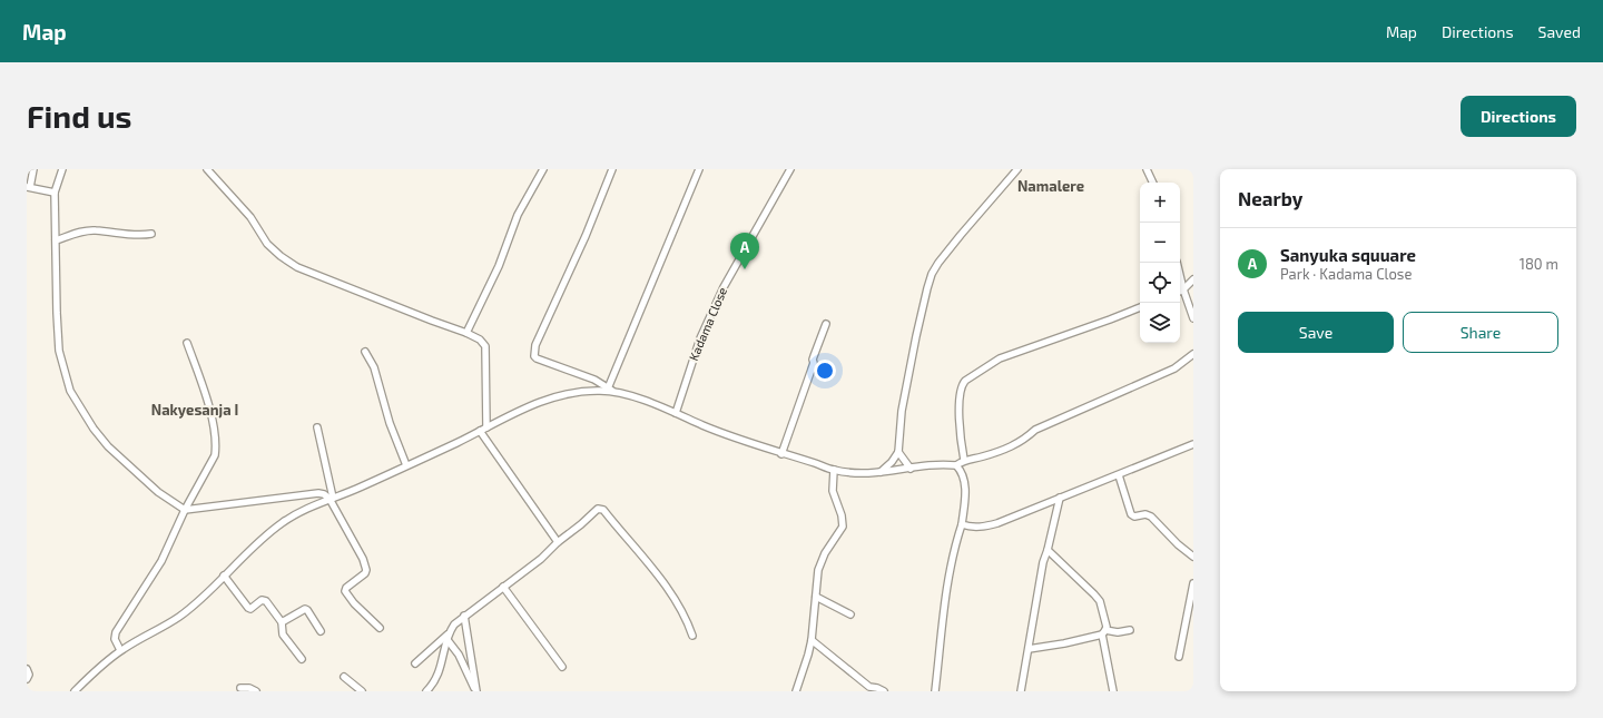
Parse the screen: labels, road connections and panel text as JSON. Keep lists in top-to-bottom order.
{
  "streets": {
    "street": ["Kadama Close"]
  },
  "districts": ["Namalere", "Nakyesanja I"],
  "page": {
    "header": "Map",
    "nav": ["Map", "Directions", "Saved"],
    "buttons": [
      "Directions",
      ["Save", "Share"]
    ],
    "title": "Find us",
    "heading": "Nearby",
    "map_buttons": ["+", "−"],
    "list": [
      {
        "mark": "A",
        "name": "Sanyuka squuare",
        "note": "Park · Kadama Close",
        "value": "180 m"
      }
    ],
    "pins": "A"
  }
}
